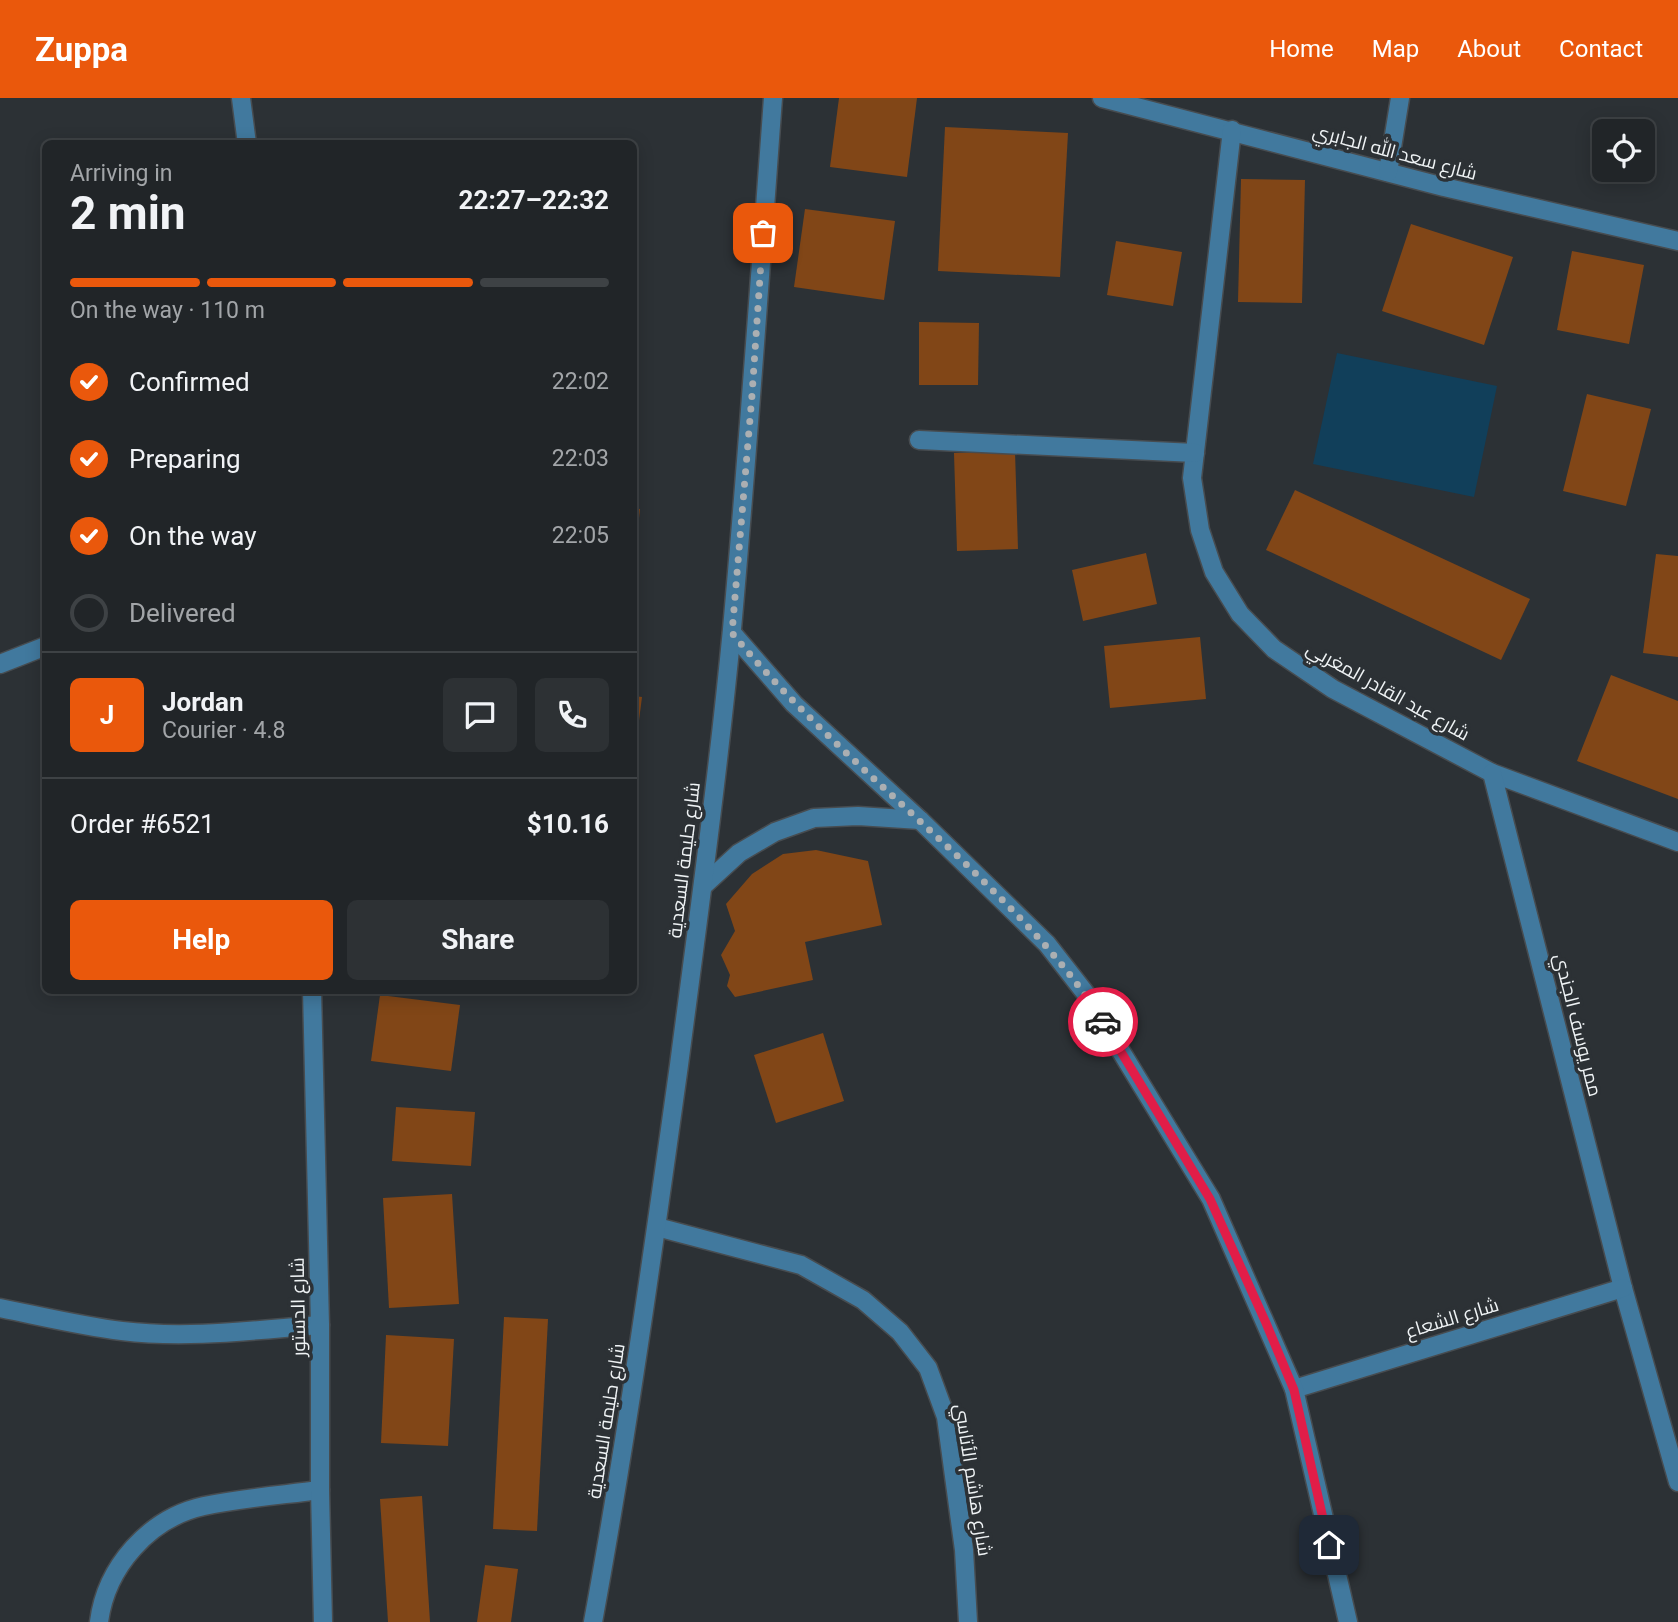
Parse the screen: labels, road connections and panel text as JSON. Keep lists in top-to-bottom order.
{
  "streets": {
    "street": [
      "شارع سعد الله الجابري",
      "شارع عبد القادر المغربي",
      "شارع حليمة السعدية",
      "ممر يوسف الجندي",
      "شارع الدستور",
      "شارع الشعاع",
      "شارع هاشم الأتاسي"
    ]
  },
  "crossings": [
    ["شارع سعد الله الجابري", "شارع عبد القادر المغربي"],
    ["شارع عبد القادر المغربي", "ممر يوسف الجندي"],
    ["شارع حليمة السعدية", "شارع هاشم الأتاسي"],
    ["ممر يوسف الجندي", "شارع الشعاع"]
  ],
  "page": {
    "header": "Zuppa",
    "nav": [
      "Home",
      "Map",
      "About",
      "Contact"
    ],
    "heading": ["2 min", "Arriving in", "22:27–22:32"],
    "panel": [
      "Jordan",
      "Courier · 4.8",
      "Order #6521",
      "$10.16"
    ],
    "bar": "On the way · 110 m",
    "list": [
      ["Confirmed", "22:02"],
      ["Preparing", "22:03"],
      ["On the way", "22:05"],
      "Delivered"
    ],
    "round": "J",
    "buttons": ["Help", "Share"]
  }
}
